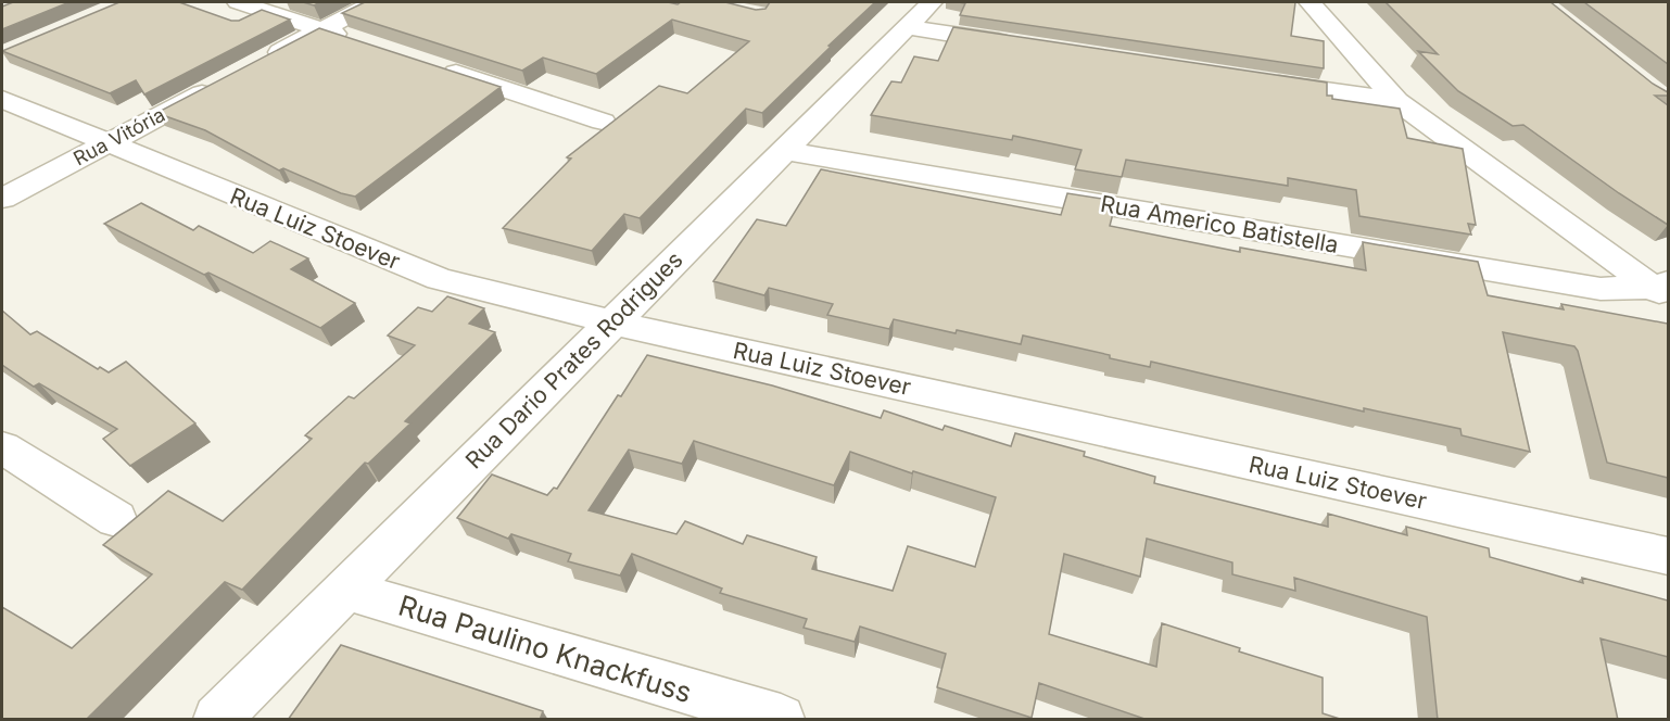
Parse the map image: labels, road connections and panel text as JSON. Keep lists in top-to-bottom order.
{
  "streets": {
    "street": [
      "Rua Vitória",
      "Rua Americo Batistella",
      "Rua Luiz Stoever",
      "Rua Dario Prates Rodrigues",
      "Rua Paulino Knackfuss"
    ]
  },
  "crossings": [
    ["Rua Vitória", "Rua Luiz Stoever"],
    ["Rua Americo Batistella", "Rua Dario Prates Rodrigues"],
    ["Rua Luiz Stoever", "Rua Dario Prates Rodrigues"],
    ["Rua Dario Prates Rodrigues", "Rua Paulino Knackfuss"]
  ]
}
